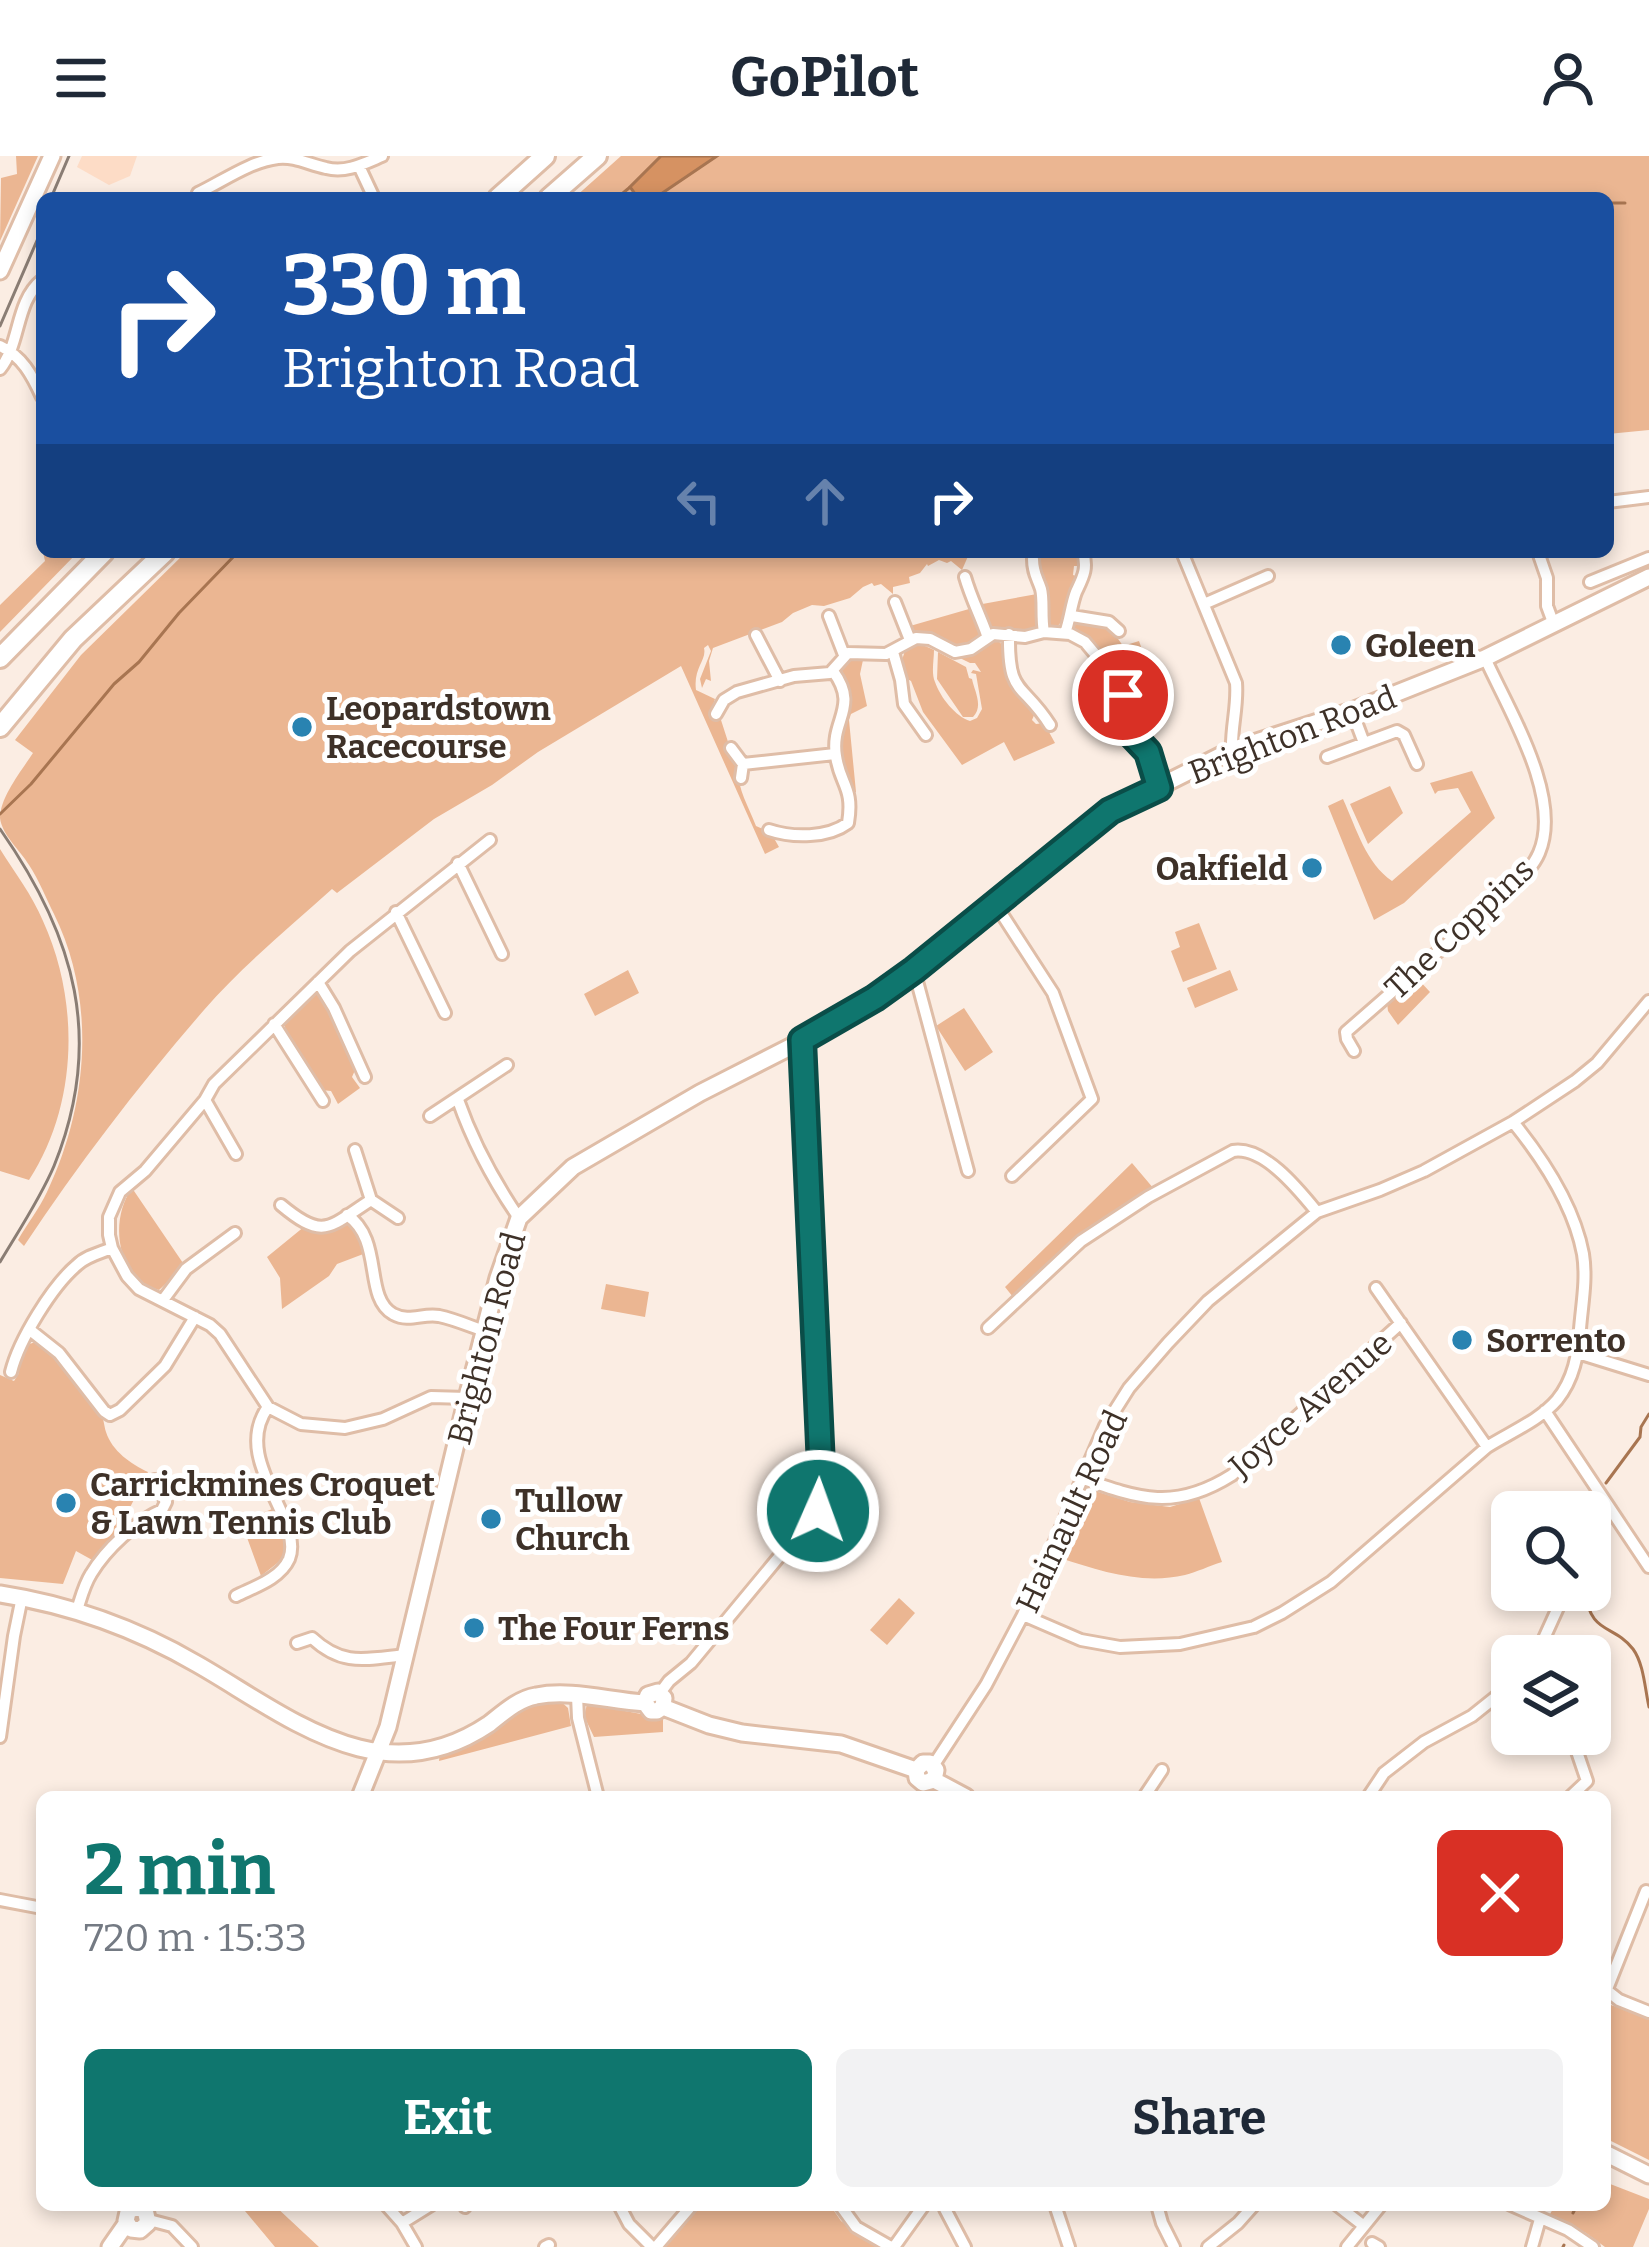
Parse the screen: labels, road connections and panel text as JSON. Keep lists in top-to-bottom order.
{
  "streets": {
    "street": [
      "Brighton Road",
      "The Coppins",
      "Joyce Avenue",
      "Hainault Road"
    ]
  },
  "crossings": [
    ["Brighton Road", "The Coppins"],
    ["Joyce Avenue", "Hainault Road"]
  ],
  "places": [
    "Goleen",
    "Leopardstown Racecourse",
    "Oakfield",
    "Sorrento",
    "Carrickmines Croquet & Lawn Tennis Club",
    "Tullow Church",
    "The Four Ferns"
  ],
  "page": {
    "header": "GoPilot",
    "turn": ["330 m", "Brighton Road"],
    "heading": ["2 min", "720 m · 15:33"],
    "buttons": ["Exit", "Share"]
  }
}
